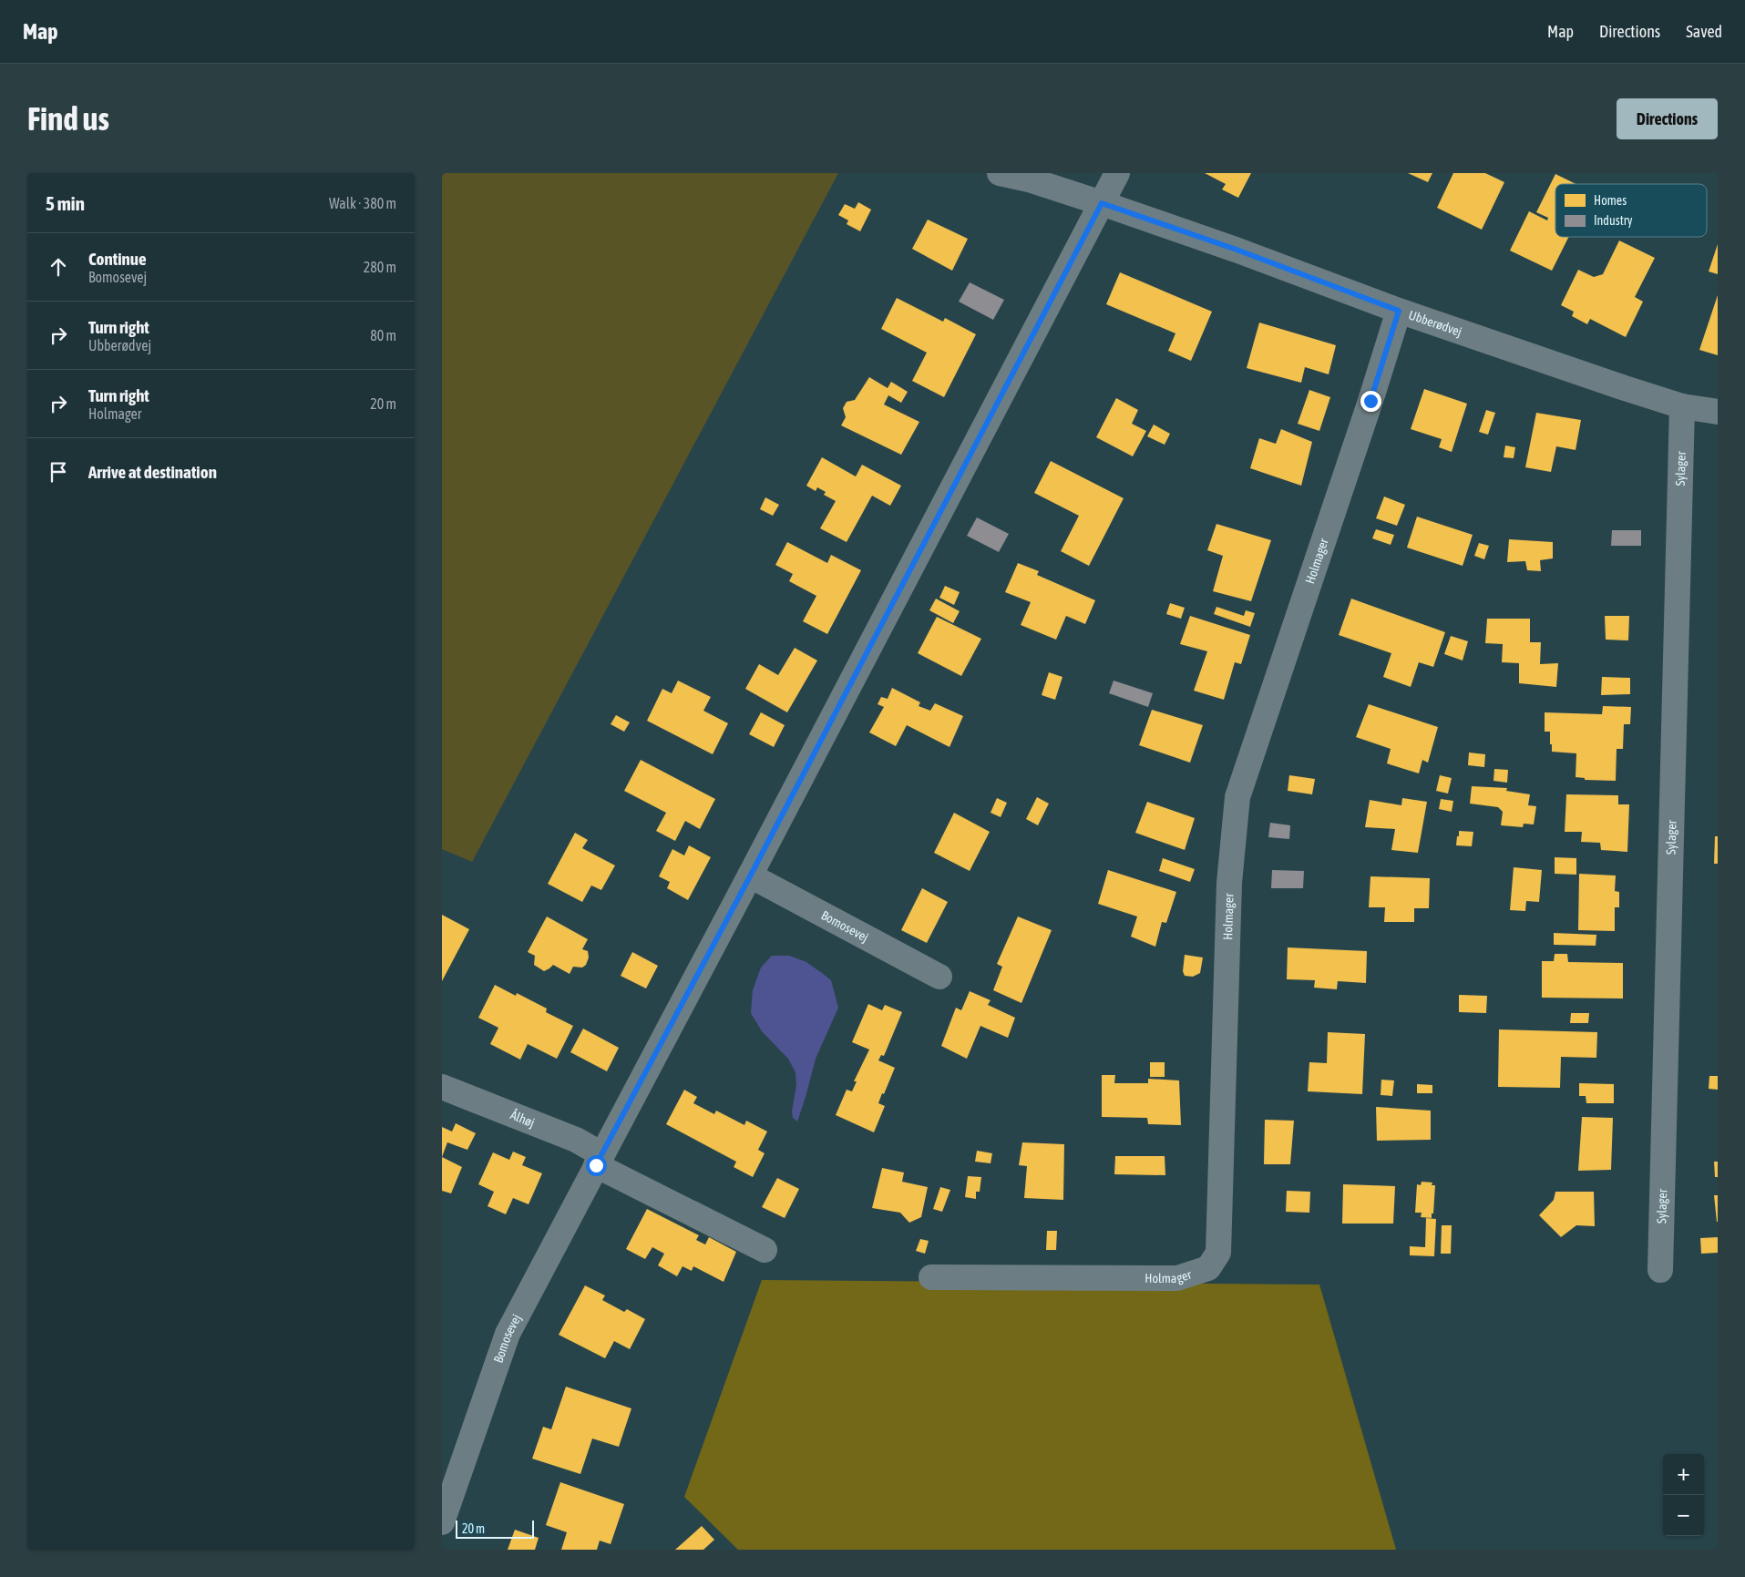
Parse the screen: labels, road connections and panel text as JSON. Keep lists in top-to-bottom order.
{
  "streets": {
    "street": [
      "Ubberødvej",
      "Sylager",
      "Holmager",
      "Bomosevej",
      "Ålhøj"
    ]
  },
  "crossings": [
    ["Ubberødvej", "Sylager"],
    ["Ubberødvej", "Holmager"],
    ["Ubberødvej", "Bomosevej"],
    ["Bomosevej", "Ålhøj"]
  ],
  "legend": ["Homes", "Industry"],
  "scale_bar": "20 m",
  "page": {
    "header": "Map",
    "nav": ["Map", "Directions", "Saved"],
    "buttons": "Directions",
    "title": "Find us",
    "heading": ["5 min", "Walk · 380 m"],
    "list": [
      ["Continue", "Bomosevej", "280 m"],
      ["Turn right", "Ubberødvej", "80 m"],
      ["Turn right", "Holmager", "20 m"],
      "Arrive at destination"
    ],
    "map_buttons": ["+", "−"],
    "scale": "20 m"
  }
}
